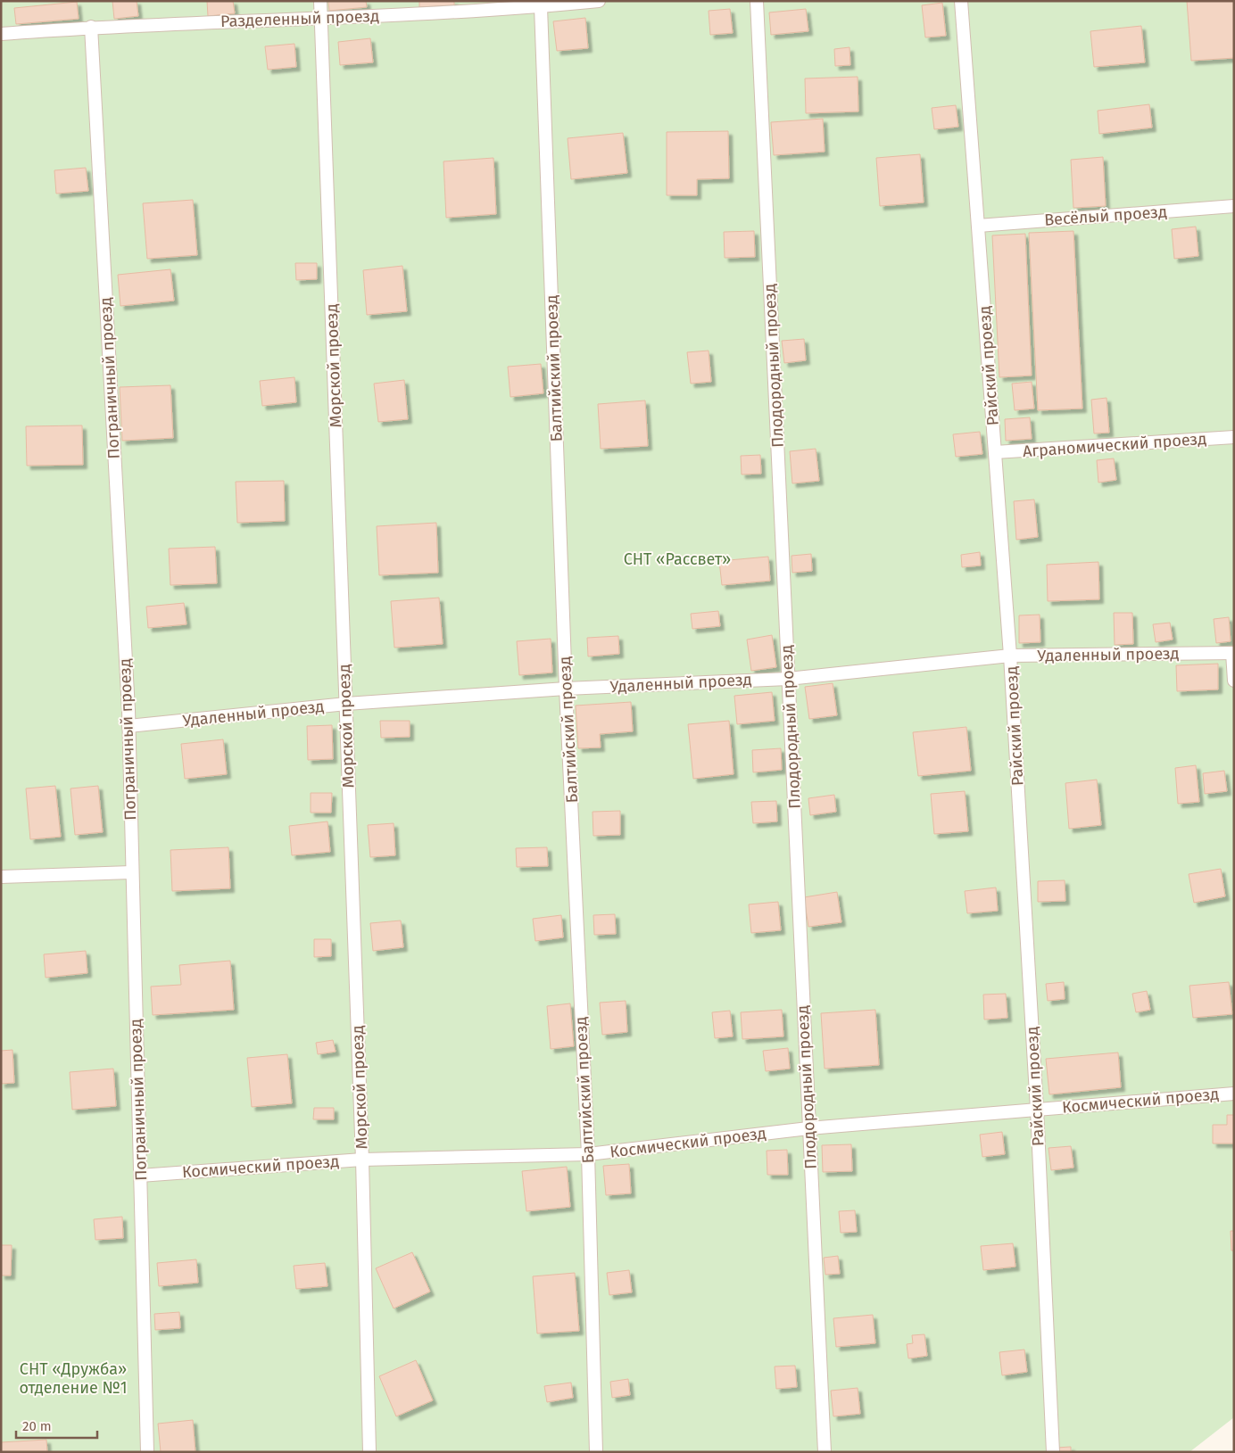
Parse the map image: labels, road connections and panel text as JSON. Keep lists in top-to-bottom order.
{
  "streets": {
    "lane": [
      "Разделенный проезд",
      "Весёлый проезд",
      "Морской проезд",
      "Плодородный проезд",
      "Райский проезд",
      "Балтийский проезд",
      "Пограничный проезд",
      "Аграномический проезд",
      "Удаленный проезд",
      "Космический проезд"
    ]
  },
  "crossings": [
    ["Разделенный проезд", "Морской проезд"],
    ["Разделенный проезд", "Балтийский проезд"],
    ["Разделенный проезд", "Пограничный проезд"],
    ["Весёлый проезд", "Райский проезд"],
    ["Морской проезд", "Удаленный проезд"],
    ["Морской проезд", "Космический проезд"],
    ["Плодородный проезд", "Удаленный проезд"],
    ["Плодородный проезд", "Космический проезд"],
    ["Райский проезд", "Аграномический проезд"],
    ["Райский проезд", "Удаленный проезд"],
    ["Райский проезд", "Космический проезд"],
    ["Балтийский проезд", "Удаленный проезд"],
    ["Балтийский проезд", "Космический проезд"],
    ["Пограничный проезд", "Удаленный проезд"],
    ["Пограничный проезд", "Космический проезд"]
  ],
  "parks": ["СНТ «Рассвет»", "СНТ «Дружба» отделение №1"],
  "scale_bar": "20 m"
}
